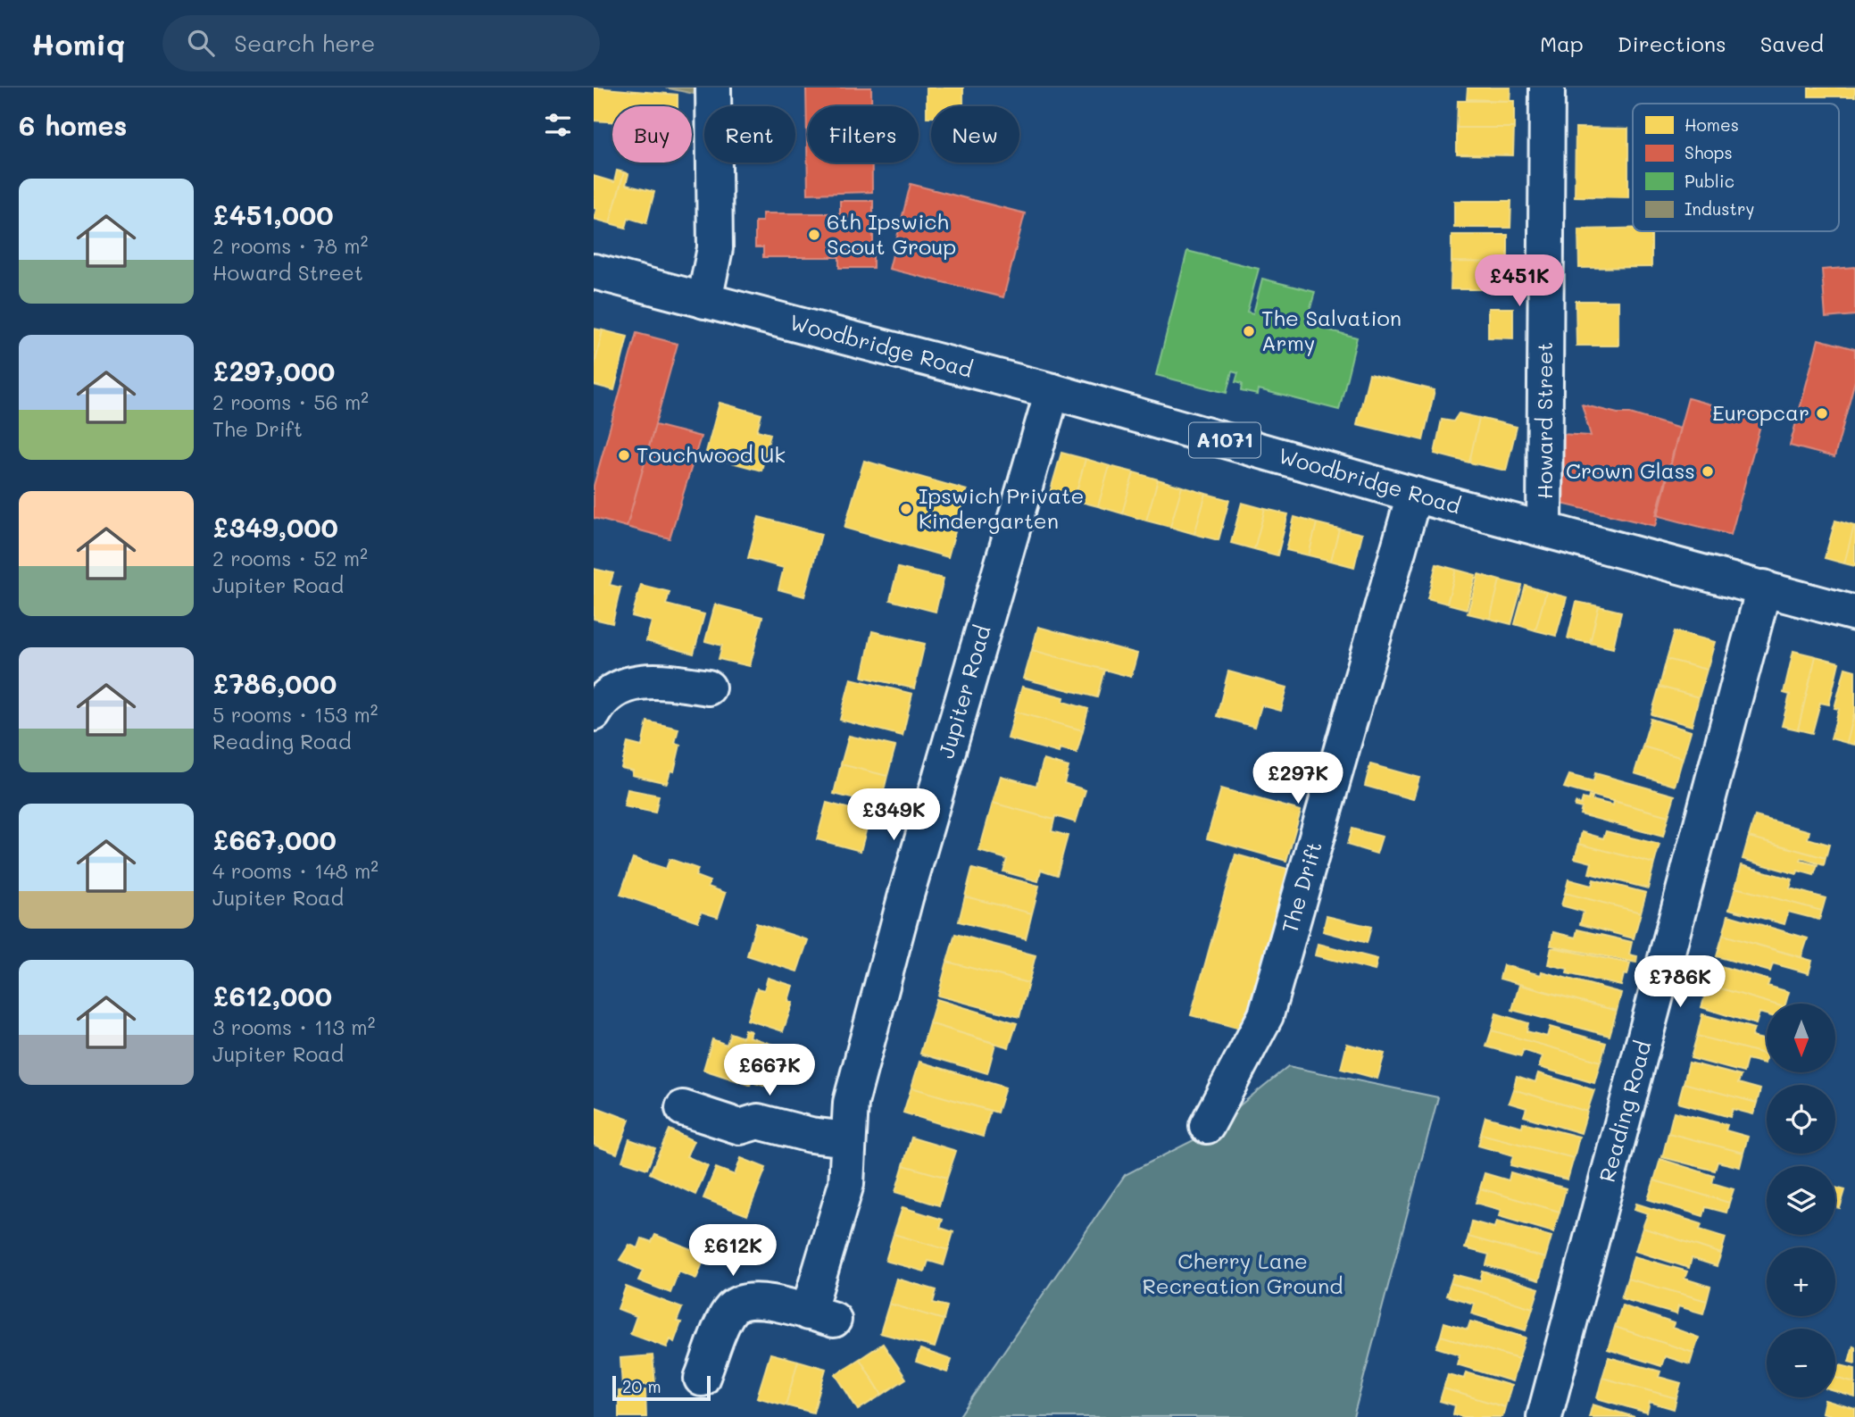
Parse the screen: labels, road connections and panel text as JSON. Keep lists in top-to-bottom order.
{
  "streets": {
    "street": [
      "Woodbridge Road",
      "Howard Street",
      "A1071",
      "Jupiter Road",
      "The Drift",
      "Reading Road"
    ]
  },
  "crossings": [
    ["Woodbridge Road", "Howard Street"],
    ["Woodbridge Road", "Jupiter Road"],
    ["Woodbridge Road", "The Drift"],
    ["Woodbridge Road", "Reading Road"]
  ],
  "parks": ["Cherry Lane Recreation Ground"],
  "places": [
    "6th Ipswich Scout Group",
    "The Salvation Army",
    "Europcar",
    "Touchwood Uk",
    "Crown Glass",
    "Ipswich Private Kindergarten"
  ],
  "legend": [
    "Homes",
    "Shops",
    "Public",
    "Industry"
  ],
  "scale_bar": "20 m",
  "north": "bottom",
  "page": {
    "header": "Homiq",
    "search": "Search here",
    "nav": ["Map", "Directions", "Saved"],
    "heading": "6 homes",
    "chip": [
      "Buy",
      "Rent",
      "Filters",
      "New"
    ],
    "list": [
      {
        "name": "£451,000",
        "note": "2 rooms · 78 m² · Howard Street"
      },
      {
        "name": "£297,000",
        "note": "2 rooms · 56 m² · The Drift"
      },
      {
        "name": "£349,000",
        "note": "2 rooms · 52 m² · Jupiter Road"
      },
      {
        "name": "£786,000",
        "note": "5 rooms · 153 m² · Reading Road"
      },
      {
        "name": "£667,000",
        "note": "4 rooms · 148 m² · Jupiter Road"
      },
      {
        "name": "£612,000",
        "note": "3 rooms · 113 m² · Jupiter Road"
      }
    ],
    "price": [
      "£451K",
      "£297K",
      "£349K",
      "£786K",
      "£667K",
      "£612K"
    ],
    "map_buttons": ["+", "−"],
    "scale": "20 m"
  }
}
